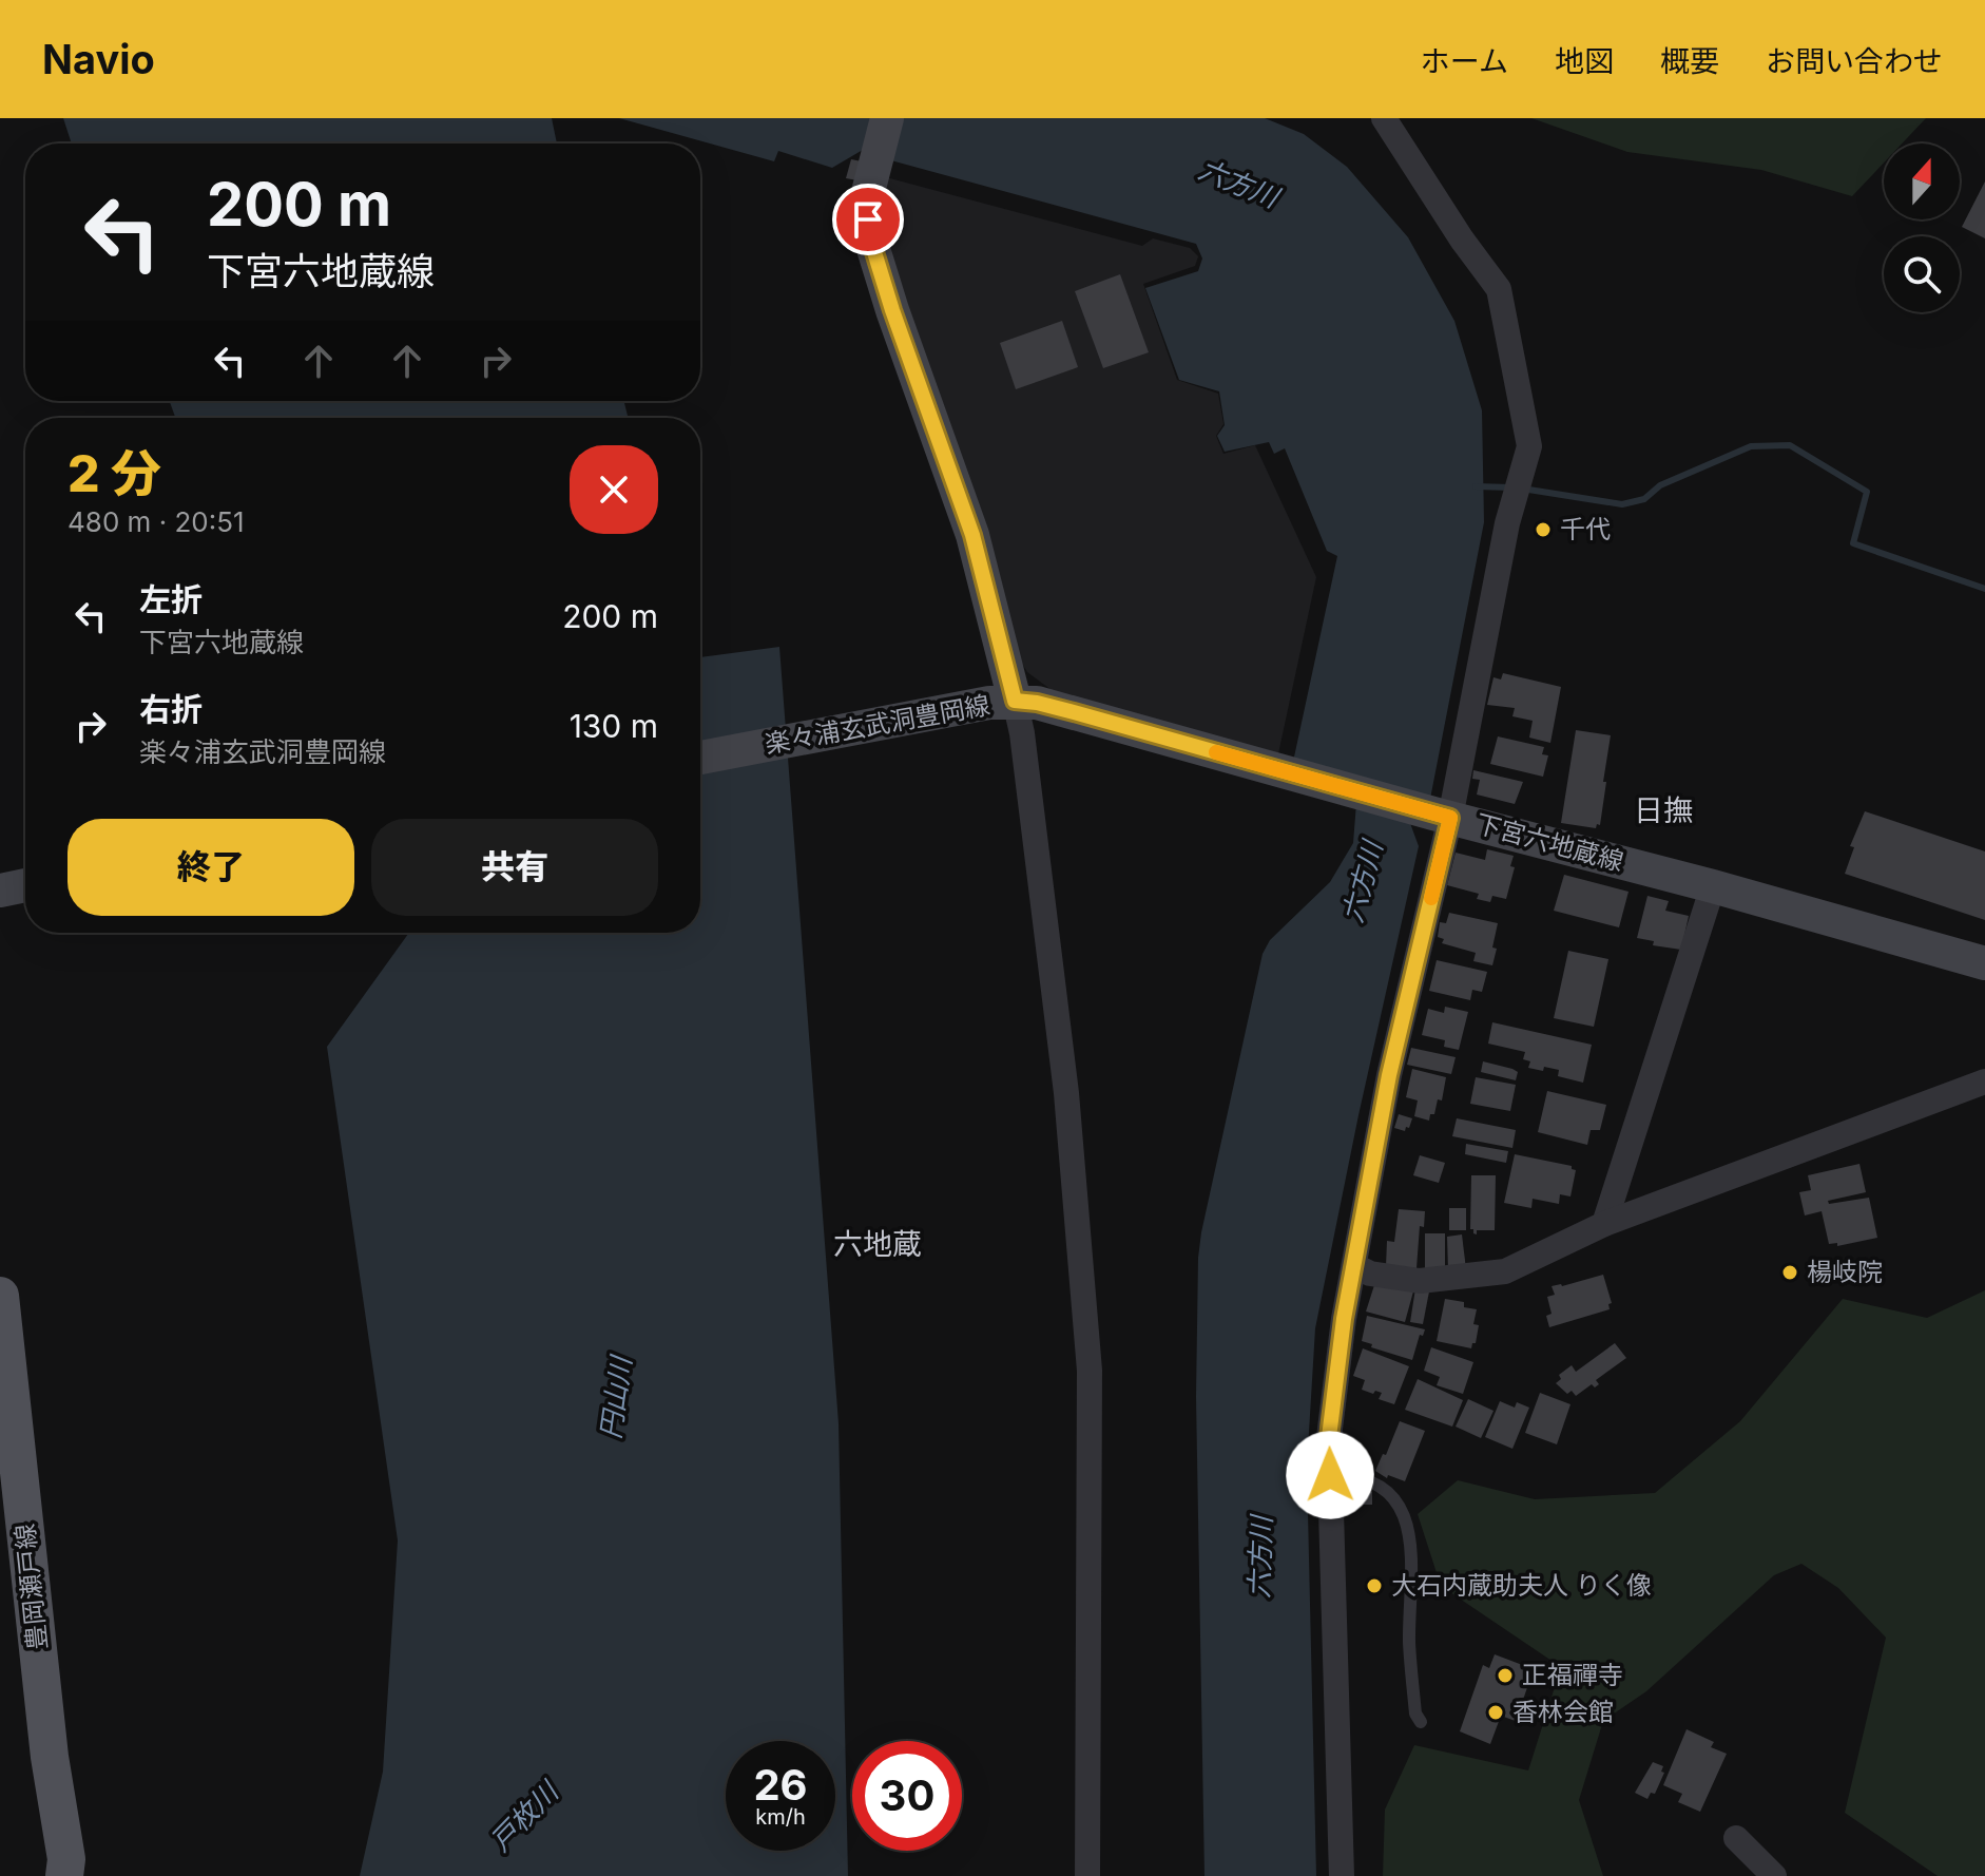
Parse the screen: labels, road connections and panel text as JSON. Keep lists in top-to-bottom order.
{
  "streets": {
    "main road": ["楽々浦玄武洞豊岡線", "下宮六地蔵線", "豊岡瀬戸線"]
  },
  "crossings": [
    ["楽々浦玄武洞豊岡線", "下宮六地蔵線"]
  ],
  "districts": ["日撫", "六地蔵"],
  "water": ["六方川", "円山川", "戸枚川"],
  "places": [
    "千代",
    "楊岐院",
    "大石内蔵助夫人 りく像",
    "正福禪寺",
    "香林会館"
  ],
  "north": "top",
  "page": {
    "header": "Navio",
    "nav": [
      "ホーム",
      "地図",
      "概要",
      "お問い合わせ"
    ],
    "turn": ["200 m", "下宮六地蔵線"],
    "heading": ["2 分", "480 m · 20:51"],
    "list": [
      {
        "name": "左折",
        "note": "下宮六地蔵線",
        "value": "200 m"
      },
      {
        "name": "右折",
        "note": "楽々浦玄武洞豊岡線",
        "value": "130 m"
      }
    ],
    "buttons": ["終了", "共有"],
    "speed": "26 km/h",
    "limit": "30"
  }
}
